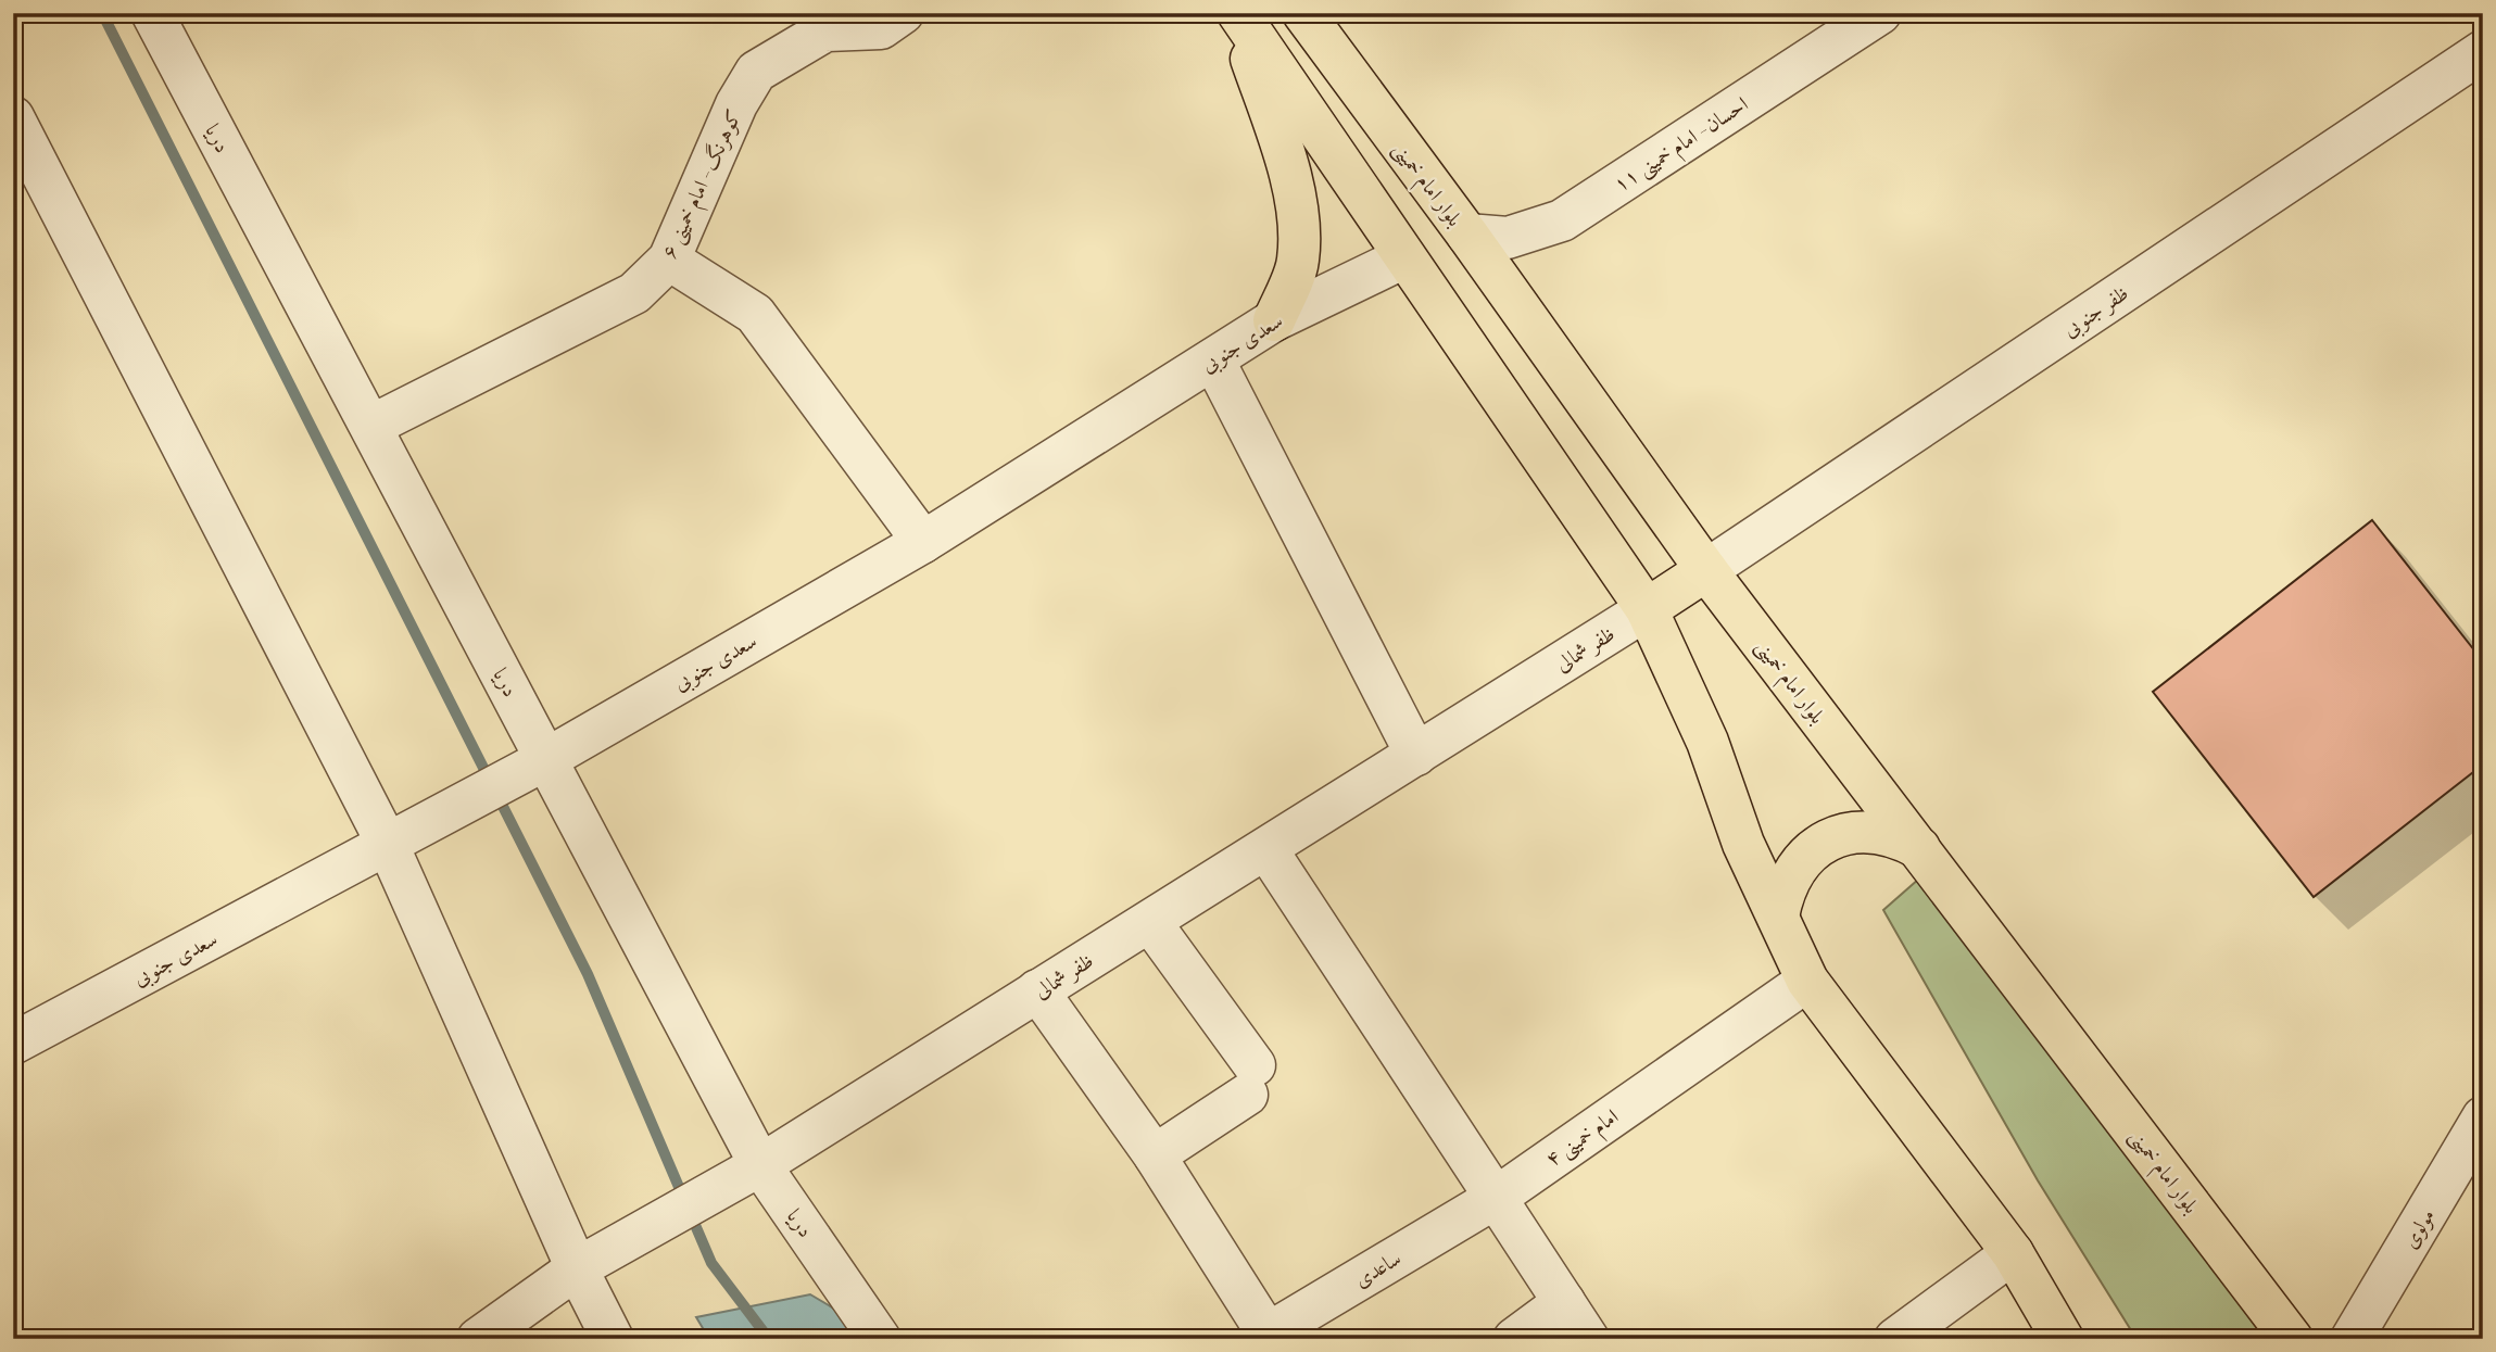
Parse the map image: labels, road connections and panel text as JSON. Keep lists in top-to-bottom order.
{
  "streets": {
    "main road": ["بلوار امام خمینی"],
    "street": [
      "دریا",
      "احسان - امام خمینی ۱۱",
      "کوهرنگ - امام خمینی ۶",
      "ظفر جنوبی",
      "سعدی جنوبی",
      "ظفر شمالی",
      "امام خمینی ۴",
      "مولوی",
      "ساعدی"
    ]
  },
  "crossings": [
    ["دریا", "کوهرنگ - امام خمینی ۶"],
    ["دریا", "سعدی جنوبی"],
    ["دریا", "ظفر شمالی"],
    ["احسان - امام خمینی ۱۱", "بلوار امام خمینی"],
    ["بلوار امام خمینی", "ظفر جنوبی"],
    ["امام خمینی ۴", "ساعدی"]
  ]
}
